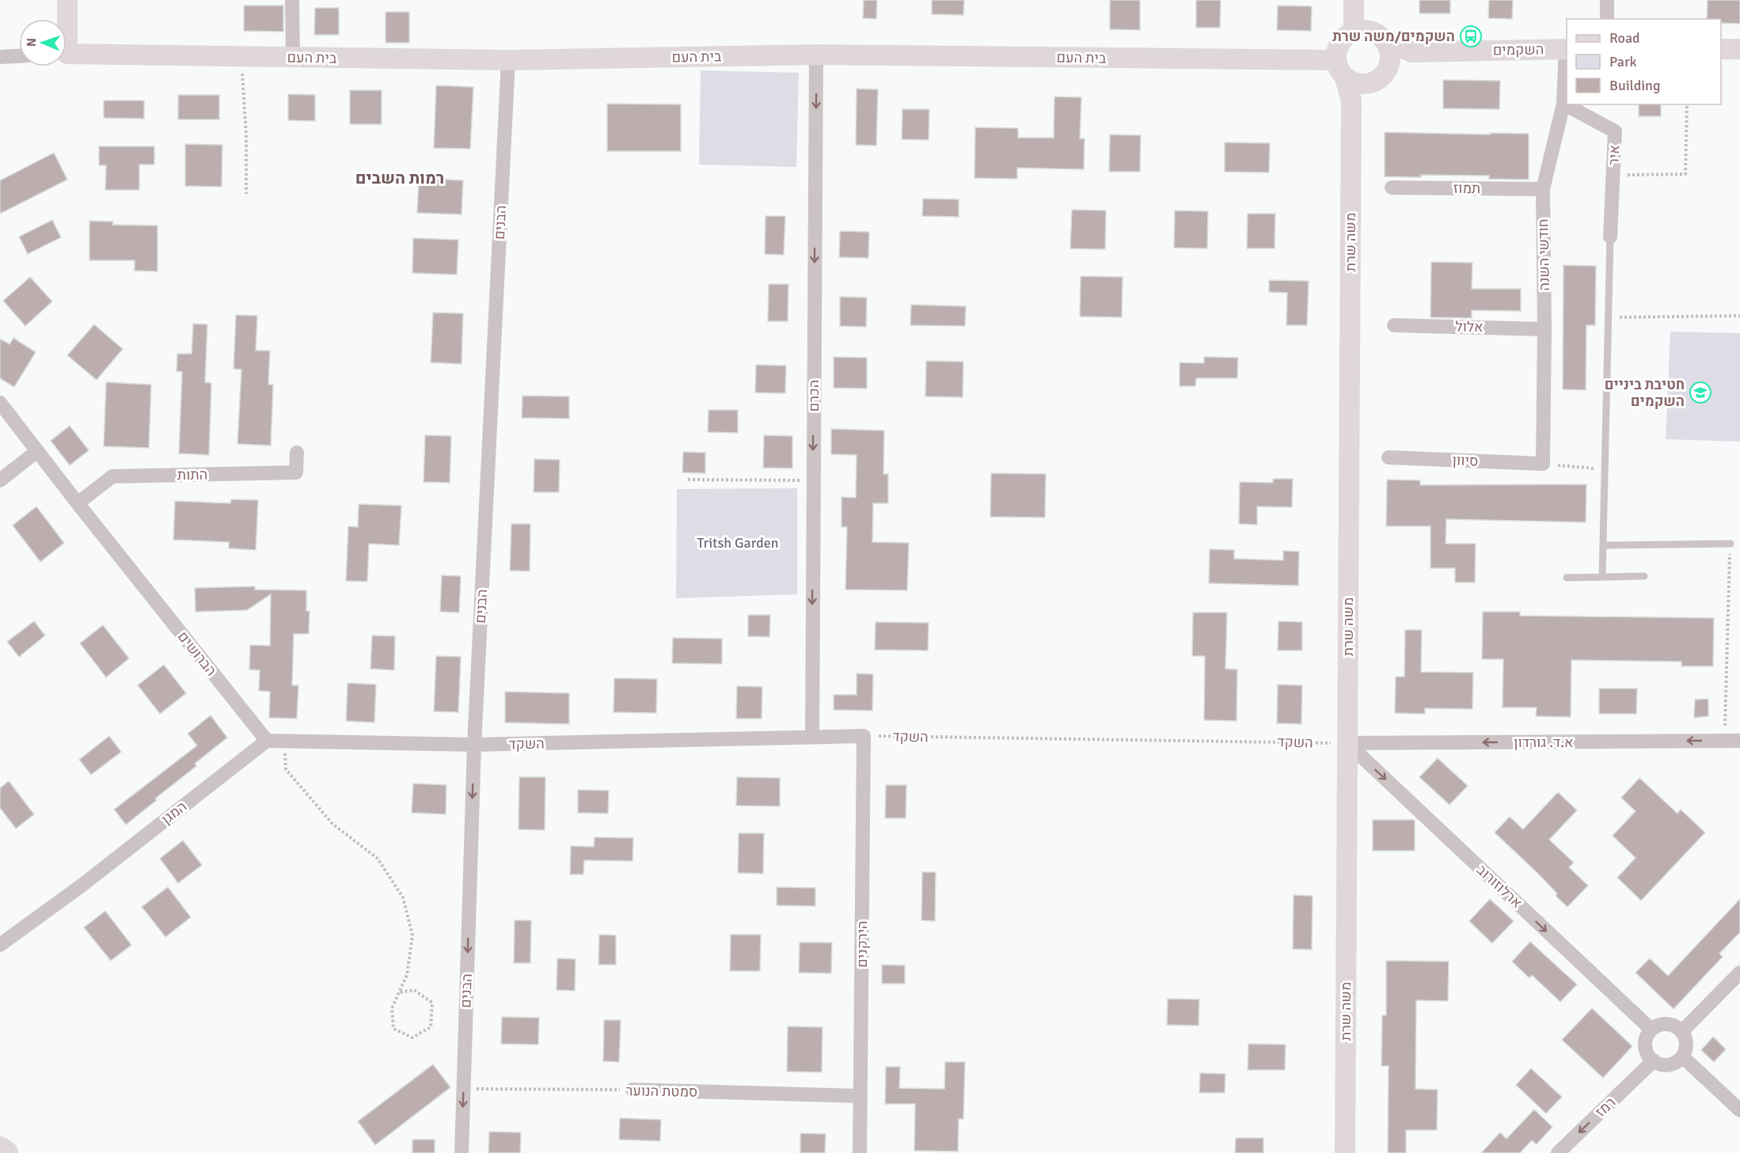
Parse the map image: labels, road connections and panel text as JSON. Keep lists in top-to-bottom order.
{
  "streets": {
    "street": [
      "השקמים",
      "בית העם",
      "איר",
      "תמוז",
      "הבנים",
      "משה שרת",
      "חודשי השנה",
      "אלול",
      "הכרם",
      "סיוון",
      "התות",
      "הברושים",
      "השקד",
      "א.ד. גורדון",
      "המגן",
      "ארלוזורוב",
      "הירקנים",
      "סמטת הנוער",
      "רמז"
    ]
  },
  "crossings": [
    ["השקמים", "בית העם"],
    ["השקמים", "משה שרת"],
    ["השקמים", "חודשי השנה"],
    ["בית העם", "הבנים"],
    ["בית העם", "משה שרת"],
    ["בית העם", "הכרם"],
    ["איר", "חודשי השנה"],
    ["תמוז", "חודשי השנה"],
    ["הבנים", "השקד"],
    ["הבנים", "סמטת הנוער"],
    ["משה שרת", "השקד"],
    ["משה שרת", "א.ד. גורדון"],
    ["משה שרת", "ארלוזורוב"],
    ["חודשי השנה", "אלול"],
    ["חודשי השנה", "סיוון"],
    ["הכרם", "השקד"],
    ["התות", "הברושים"],
    ["הברושים", "המגן"],
    ["השקד", "א.ד. גורדון"],
    ["השקד", "ארלוזורוב"],
    ["השקד", "הירקנים"],
    ["א.ד. גורדון", "ארלוזורוב"],
    ["ארלוזורוב", "רמז"],
    ["הירקנים", "סמטת הנוער"]
  ],
  "one_way": [
    "הבנים",
    "הכרם",
    "א.ד. גורדון",
    "ארלוזורוב",
    "רמז"
  ],
  "districts": ["רמות השבים"],
  "parks": ["Tritsh Garden"],
  "places": {
    "bus stop": ["השקמים/משה שרת"],
    "school or university": ["חטיבת ביניים השקמים"]
  },
  "legend": ["Road", "Park", "Building"],
  "north": "left"
}
